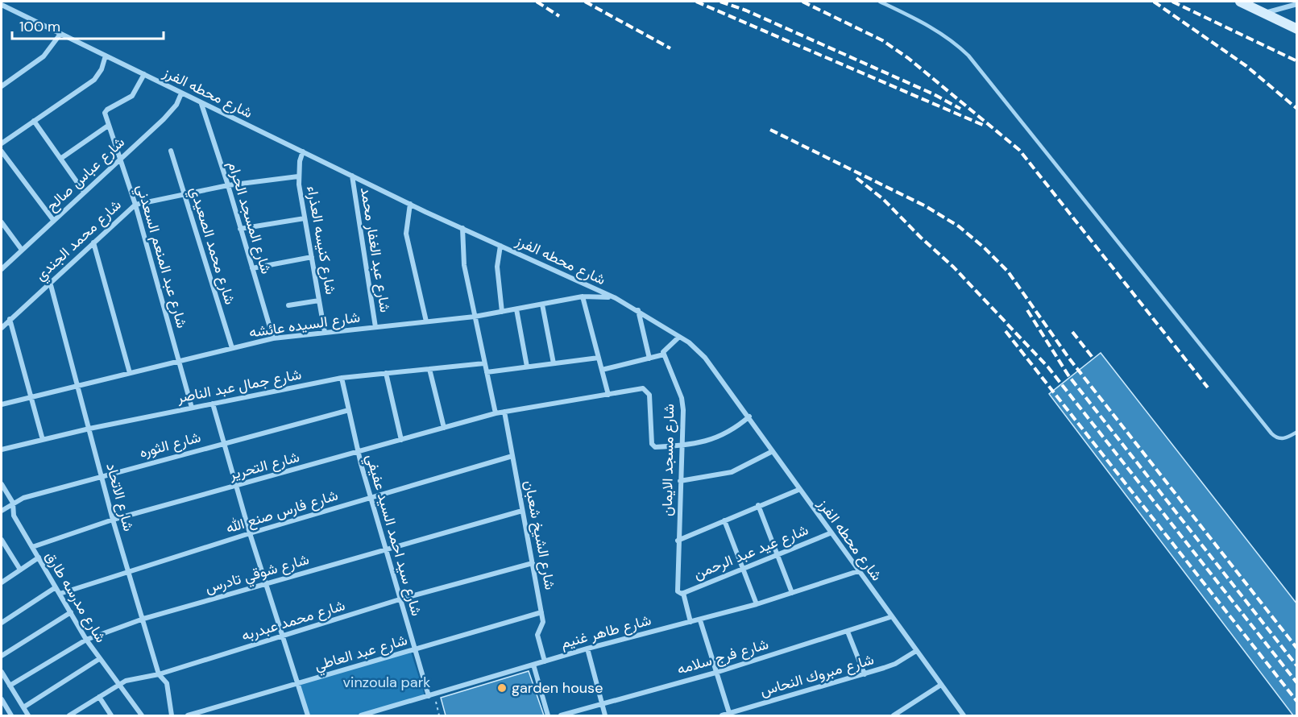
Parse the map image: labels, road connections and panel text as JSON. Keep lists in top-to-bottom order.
{
  "streets": {
    "street": [
      "شارع محطه الفرز",
      "شارع عباس صالح",
      "شارع المسجد الحرام",
      "شارع محمد الجندي",
      "شارع كنيسه العذراء",
      "شارع محمد الصعيدي",
      "شارع عبد الغفار محمد",
      "شارع عبد المنعم السعدني",
      "شارع السيده عائشه",
      "شارع جمال عبد الناصر",
      "شارع الثوره",
      "شارع مسجد الايمان",
      "شارع التحرير",
      "شارع الاتحاد",
      "شارع فارس صنع الله",
      "شارع سيد احمد السيد عفيفي",
      "شارع الشيخ شعبان",
      "شارع عيد عبد الرحمن",
      "شارع شوقي تادرس",
      "شارع مدرسه طارق",
      "شارع محمد عبدربه",
      "شارع طاهر غنيم",
      "شارع عبد العاطي",
      "شارع فرج سلامه",
      "شارع مبروك النحاس"
    ]
  },
  "crossings": [
    ["شارع محطه الفرز", "شارع عباس صالح"],
    ["شارع محطه الفرز", "شارع المسجد الحرام"],
    ["شارع محطه الفرز", "شارع كنيسه العذراء"],
    ["شارع محطه الفرز", "شارع عبد الغفار محمد"],
    ["شارع محطه الفرز", "شارع عبد المنعم السعدني"],
    ["شارع محطه الفرز", "شارع السيده عائشه"],
    ["شارع محطه الفرز", "شارع عيد عبد الرحمن"],
    ["شارع محطه الفرز", "شارع طاهر غنيم"],
    ["شارع محطه الفرز", "شارع فرج سلامه"],
    ["شارع محطه الفرز", "شارع مبروك النحاس"],
    ["شارع عباس صالح", "شارع عبد المنعم السعدني"],
    ["شارع المسجد الحرام", "شارع محمد الجندي"],
    ["شارع المسجد الحرام", "شارع السيده عائشه"],
    ["شارع محمد الجندي", "شارع كنيسه العذراء"],
    ["شارع محمد الجندي", "شارع محمد الصعيدي"],
    ["شارع محمد الجندي", "شارع عبد المنعم السعدني"],
    ["شارع محمد الجندي", "شارع الاتحاد"],
    ["شارع كنيسه العذراء", "شارع السيده عائشه"],
    ["شارع محمد الصعيدي", "شارع السيده عائشه"],
    ["شارع عبد الغفار محمد", "شارع السيده عائشه"],
    ["شارع عبد المنعم السعدني", "شارع السيده عائشه"],
    ["شارع عبد المنعم السعدني", "شارع جمال عبد الناصر"],
    ["شارع السيده عائشه", "شارع الاتحاد"],
    ["شارع جمال عبد الناصر", "شارع الاتحاد"],
    ["شارع جمال عبد الناصر", "شارع سيد احمد السيد عفيفي"],
    ["شارع الثوره", "شارع الاتحاد"],
    ["شارع الثوره", "شارع سيد احمد السيد عفيفي"],
    ["شارع الثوره", "شارع مدرسه طارق"],
    ["شارع مسجد الايمان", "شارع التحرير"],
    ["شارع مسجد الايمان", "شارع عيد عبد الرحمن"],
    ["شارع التحرير", "شارع الاتحاد"],
    ["شارع التحرير", "شارع سيد احمد السيد عفيفي"],
    ["شارع التحرير", "شارع الشيخ شعبان"],
    ["شارع التحرير", "شارع مدرسه طارق"],
    ["شارع الاتحاد", "شارع فارس صنع الله"],
    ["شارع الاتحاد", "شارع شوقي تادرس"],
    ["شارع الاتحاد", "شارع محمد عبدربه"],
    ["شارع فارس صنع الله", "شارع سيد احمد السيد عفيفي"],
    ["شارع فارس صنع الله", "شارع الشيخ شعبان"],
    ["شارع فارس صنع الله", "شارع مدرسه طارق"],
    ["شارع سيد احمد السيد عفيفي", "شارع شوقي تادرس"],
    ["شارع سيد احمد السيد عفيفي", "شارع محمد عبدربه"],
    ["شارع سيد احمد السيد عفيفي", "شارع طاهر غنيم"],
    ["شارع سيد احمد السيد عفيفي", "شارع عبد العاطي"],
    ["شارع الشيخ شعبان", "شارع شوقي تادرس"],
    ["شارع الشيخ شعبان", "شارع محمد عبدربه"],
    ["شارع الشيخ شعبان", "شارع طاهر غنيم"],
    ["شارع الشيخ شعبان", "شارع عبد العاطي"],
    ["شارع شوقي تادرس", "شارع مدرسه طارق"],
    ["شارع مدرسه طارق", "شارع محمد عبدربه"]
  ],
  "parks": ["vinzoula park"],
  "places": ["garden house"],
  "scale_bar": "100 m"
}
